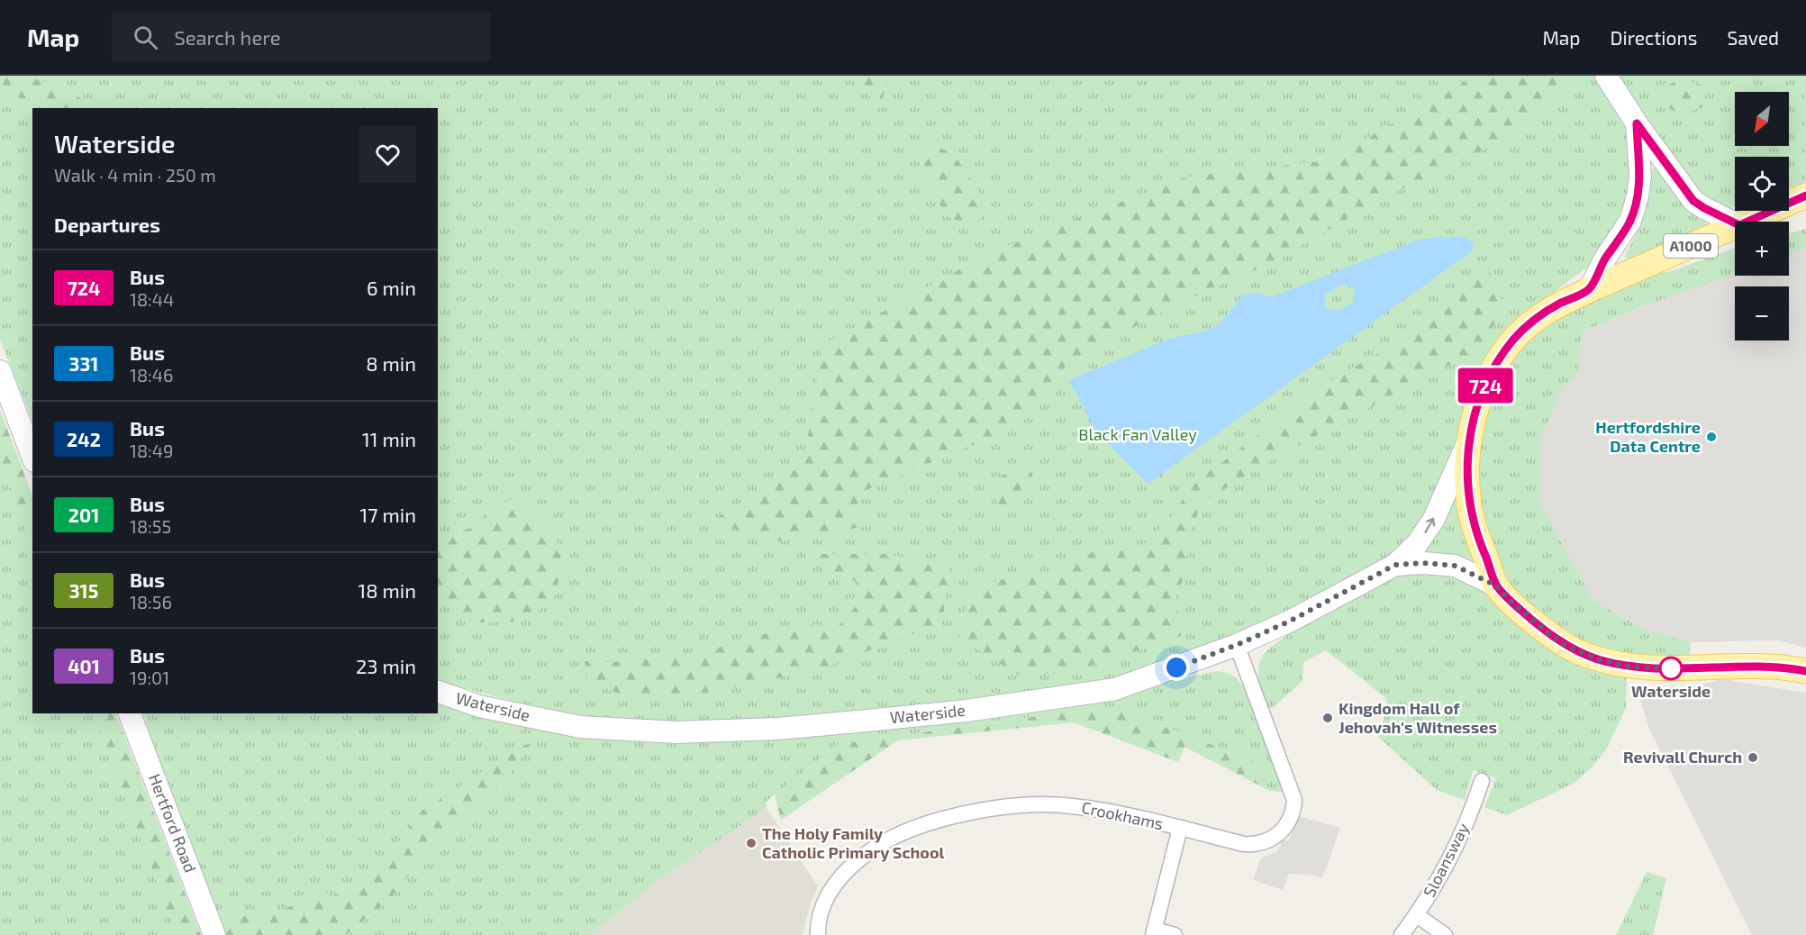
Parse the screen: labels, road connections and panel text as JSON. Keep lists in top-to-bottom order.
{
  "streets": {
    "main road": ["A1000", "Waterside", "Hertford Road"],
    "street": ["Crookhams", "Sloansway"]
  },
  "crossings": [
    ["A1000", "Waterside"],
    ["Waterside", "Crookhams"]
  ],
  "parks": ["Black Fan Valley"],
  "places": [
    "Hertfordshire Data Centre",
    "Waterside",
    "Kingdom Hall of Jehovah's Witnesses",
    "Revivall Church",
    "The Holy Family Catholic Primary School"
  ],
  "lines": ["bus line 724"],
  "north": "bottom left",
  "page": {
    "header": "Map",
    "search": "Search here",
    "nav": ["Map", "Directions", "Saved"],
    "on_map": "724",
    "map_buttons": ["+", "−"],
    "heading": [
      ["Waterside", "Walk · 4 min · 250 m"],
      "Departures"
    ],
    "list": [
      {
        "mark": "724",
        "name": "Bus",
        "note": "18:44",
        "value": "6 min"
      },
      {
        "mark": "331",
        "name": "Bus",
        "note": "18:46",
        "value": "8 min"
      },
      {
        "mark": "242",
        "name": "Bus",
        "note": "18:49",
        "value": "11 min"
      },
      {
        "mark": "201",
        "name": "Bus",
        "note": "18:55",
        "value": "17 min"
      },
      {
        "mark": "315",
        "name": "Bus",
        "note": "18:56",
        "value": "18 min"
      },
      {
        "mark": "401",
        "name": "Bus",
        "note": "19:01",
        "value": "23 min"
      }
    ]
  }
}
